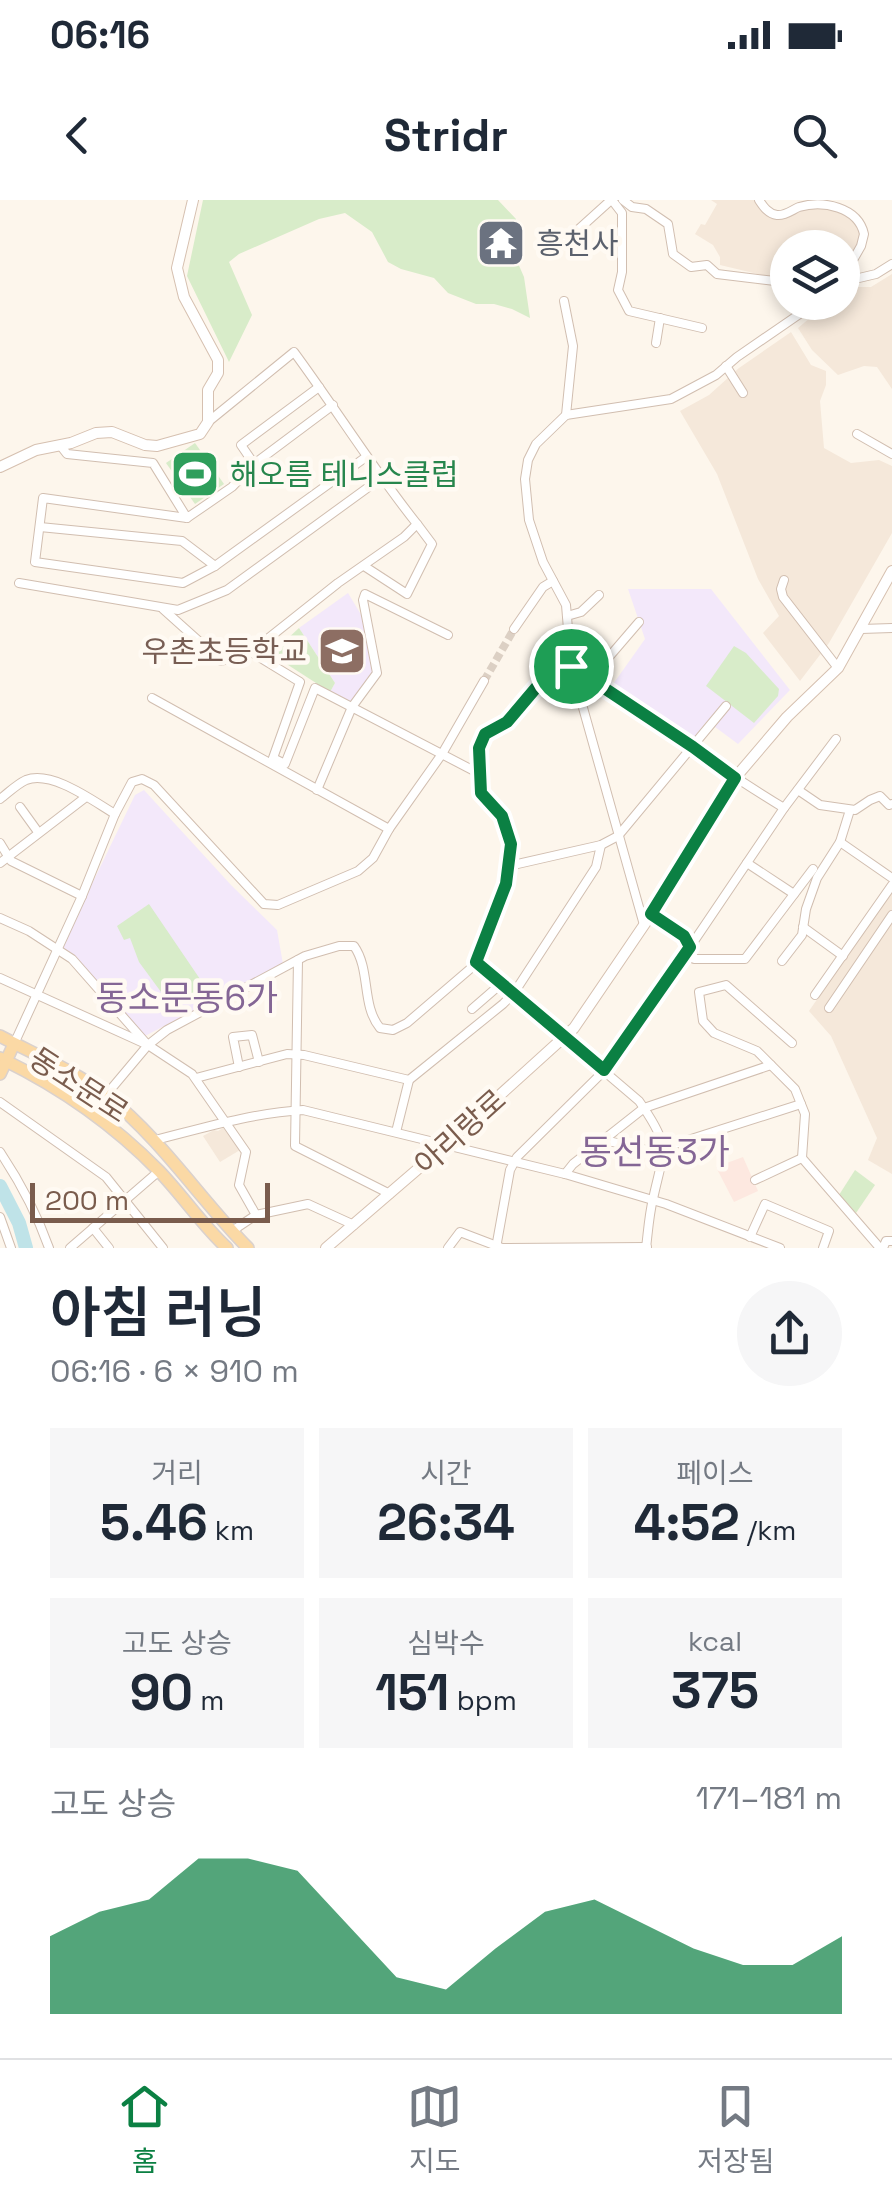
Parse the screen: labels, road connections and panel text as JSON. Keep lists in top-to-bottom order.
{
  "streets": {
    "main road": ["동소문로", "아리랑로"]
  },
  "districts": ["동소문동6가", "동선동3가"],
  "places": {
    "temple": ["흥천사"],
    "sports": ["해오름 테니스클럽"],
    "school or university": ["우촌초등학교"]
  },
  "scale_bar": "200 m",
  "page": {
    "status": "06:16",
    "header": "Stridr",
    "scale": "200 m",
    "heading": ["아침 러닝", "06:16 · 6 × 910 m"],
    "stats": [
      ["거리", "5.46 km"],
      ["시간", "26:34"],
      ["페이스", "4:52 /km"],
      ["고도 상승", "90 m"],
      ["심박수", "151 bpm"],
      ["kcal", "375"]
    ],
    "chart": ["고도 상승", "171–181 m"],
    "tabs": ["홈", "지도", "저장됨"]
  }
}
